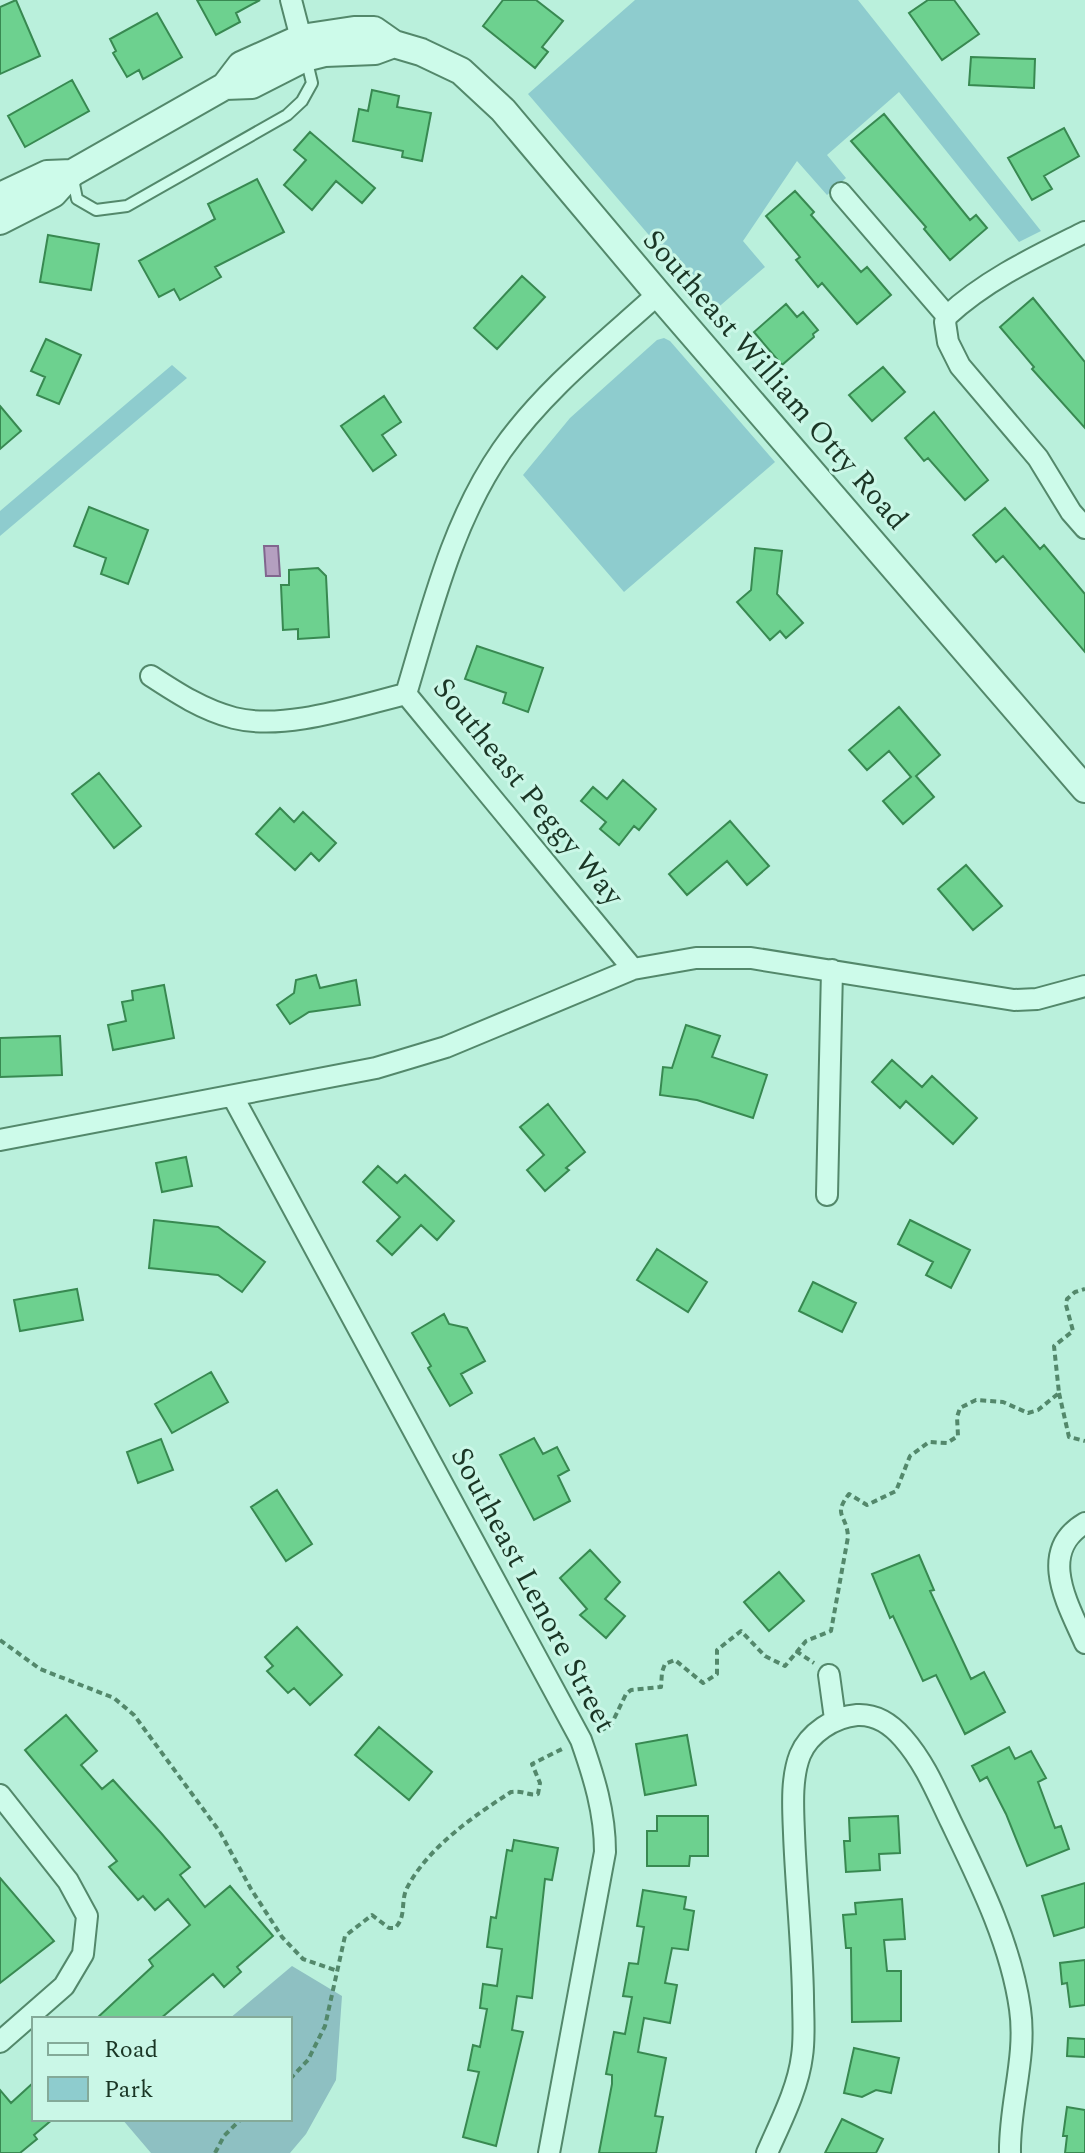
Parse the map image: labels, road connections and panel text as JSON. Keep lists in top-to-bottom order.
{
  "streets": {
    "street": ["Southeast William Otty Road", "Southeast Peggy Way", "Southeast Lenore Street"]
  },
  "crossings": [
    ["Southeast William Otty Road", "Southeast Peggy Way"]
  ],
  "legend": ["Road", "Park"]
}
